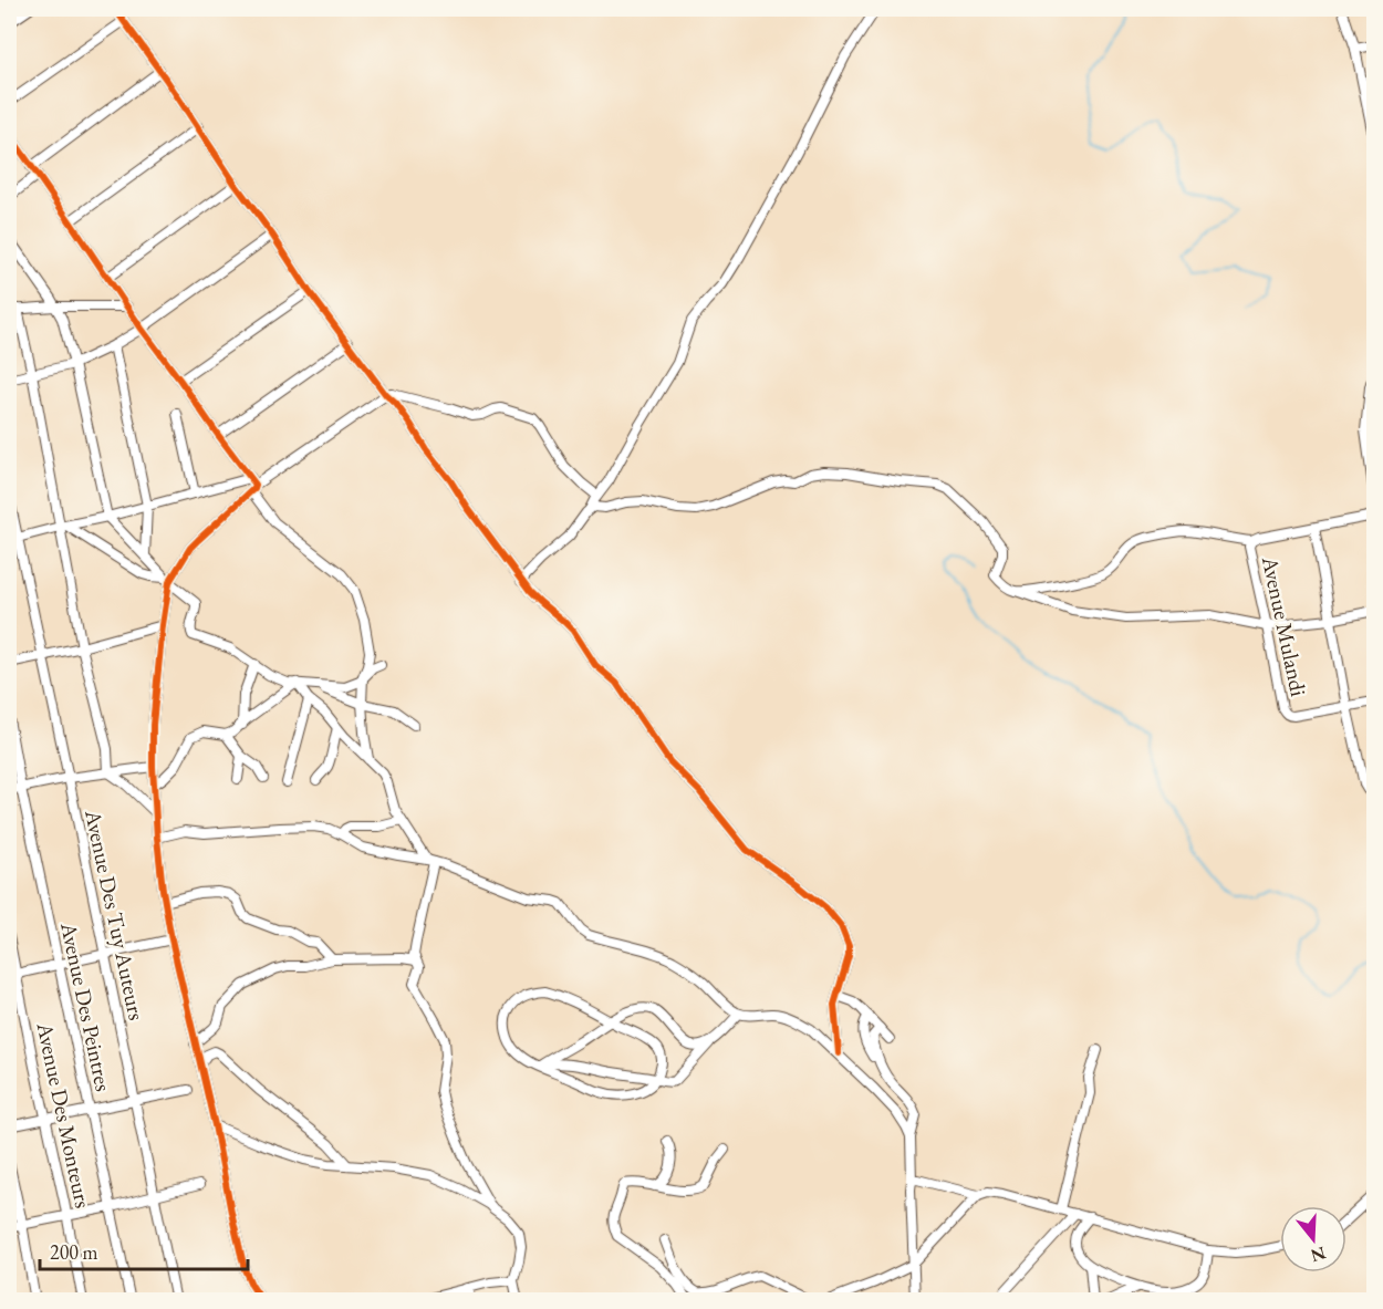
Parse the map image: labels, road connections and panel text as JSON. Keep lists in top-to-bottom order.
{
  "streets": {
    "street": [
      "Avenue Mulandi",
      "Avenue Des Tuy Auteurs",
      "Avenue Des Peintres",
      "Avenue Des Monteurs"
    ]
  },
  "scale_bar": "200 m",
  "north": "bottom"
}
